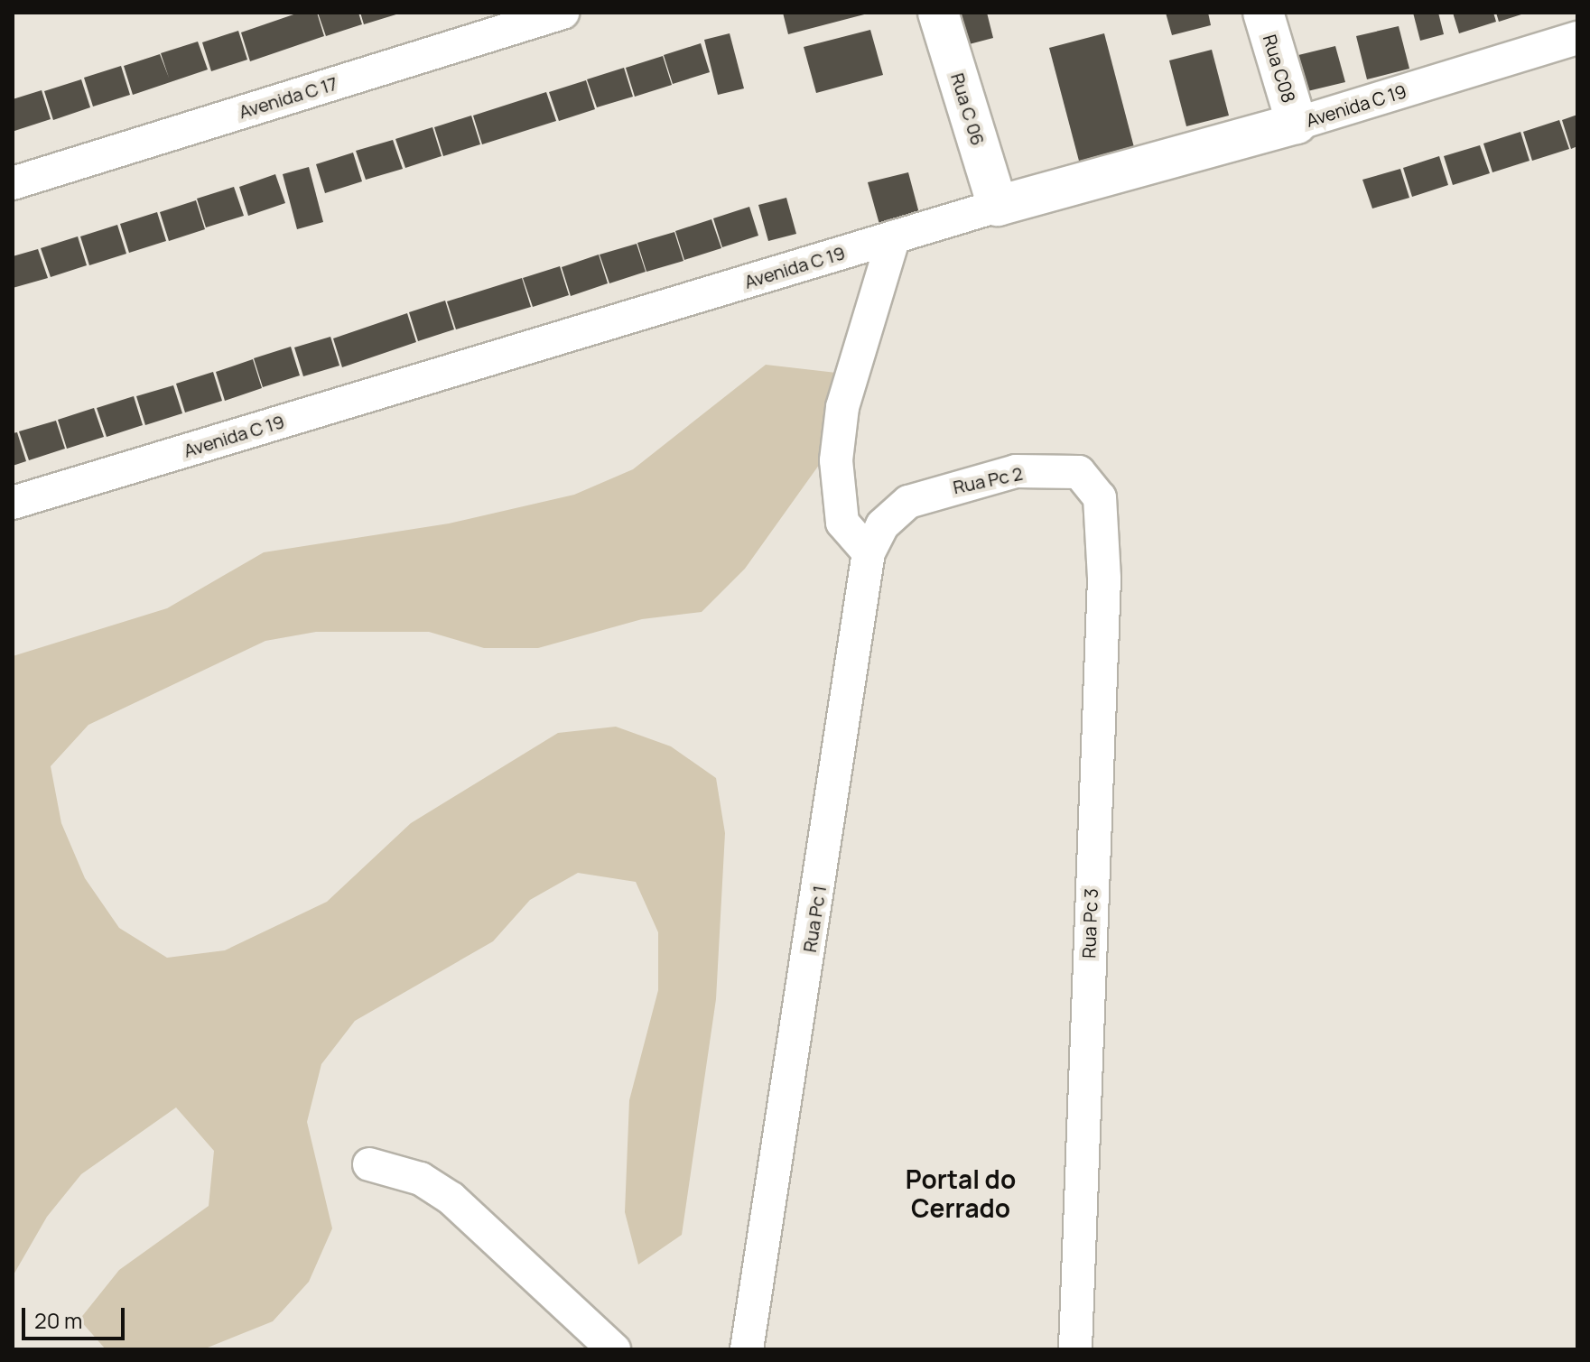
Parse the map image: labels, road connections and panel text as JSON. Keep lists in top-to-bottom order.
{
  "streets": {
    "street": [
      "Rua C08",
      "Avenida C 17",
      "Avenida C 19",
      "Rua C 06",
      "Rua Pc 2",
      "Rua Pc 1",
      "Rua Pc 3"
    ]
  },
  "crossings": [
    ["Rua C08", "Avenida C 19"],
    ["Avenida C 19", "Rua C 06"],
    ["Rua Pc 2", "Rua Pc 1"],
    ["Rua Pc 2", "Rua Pc 3"]
  ],
  "districts": ["Portal do Cerrado"],
  "scale_bar": "20 m"
}
